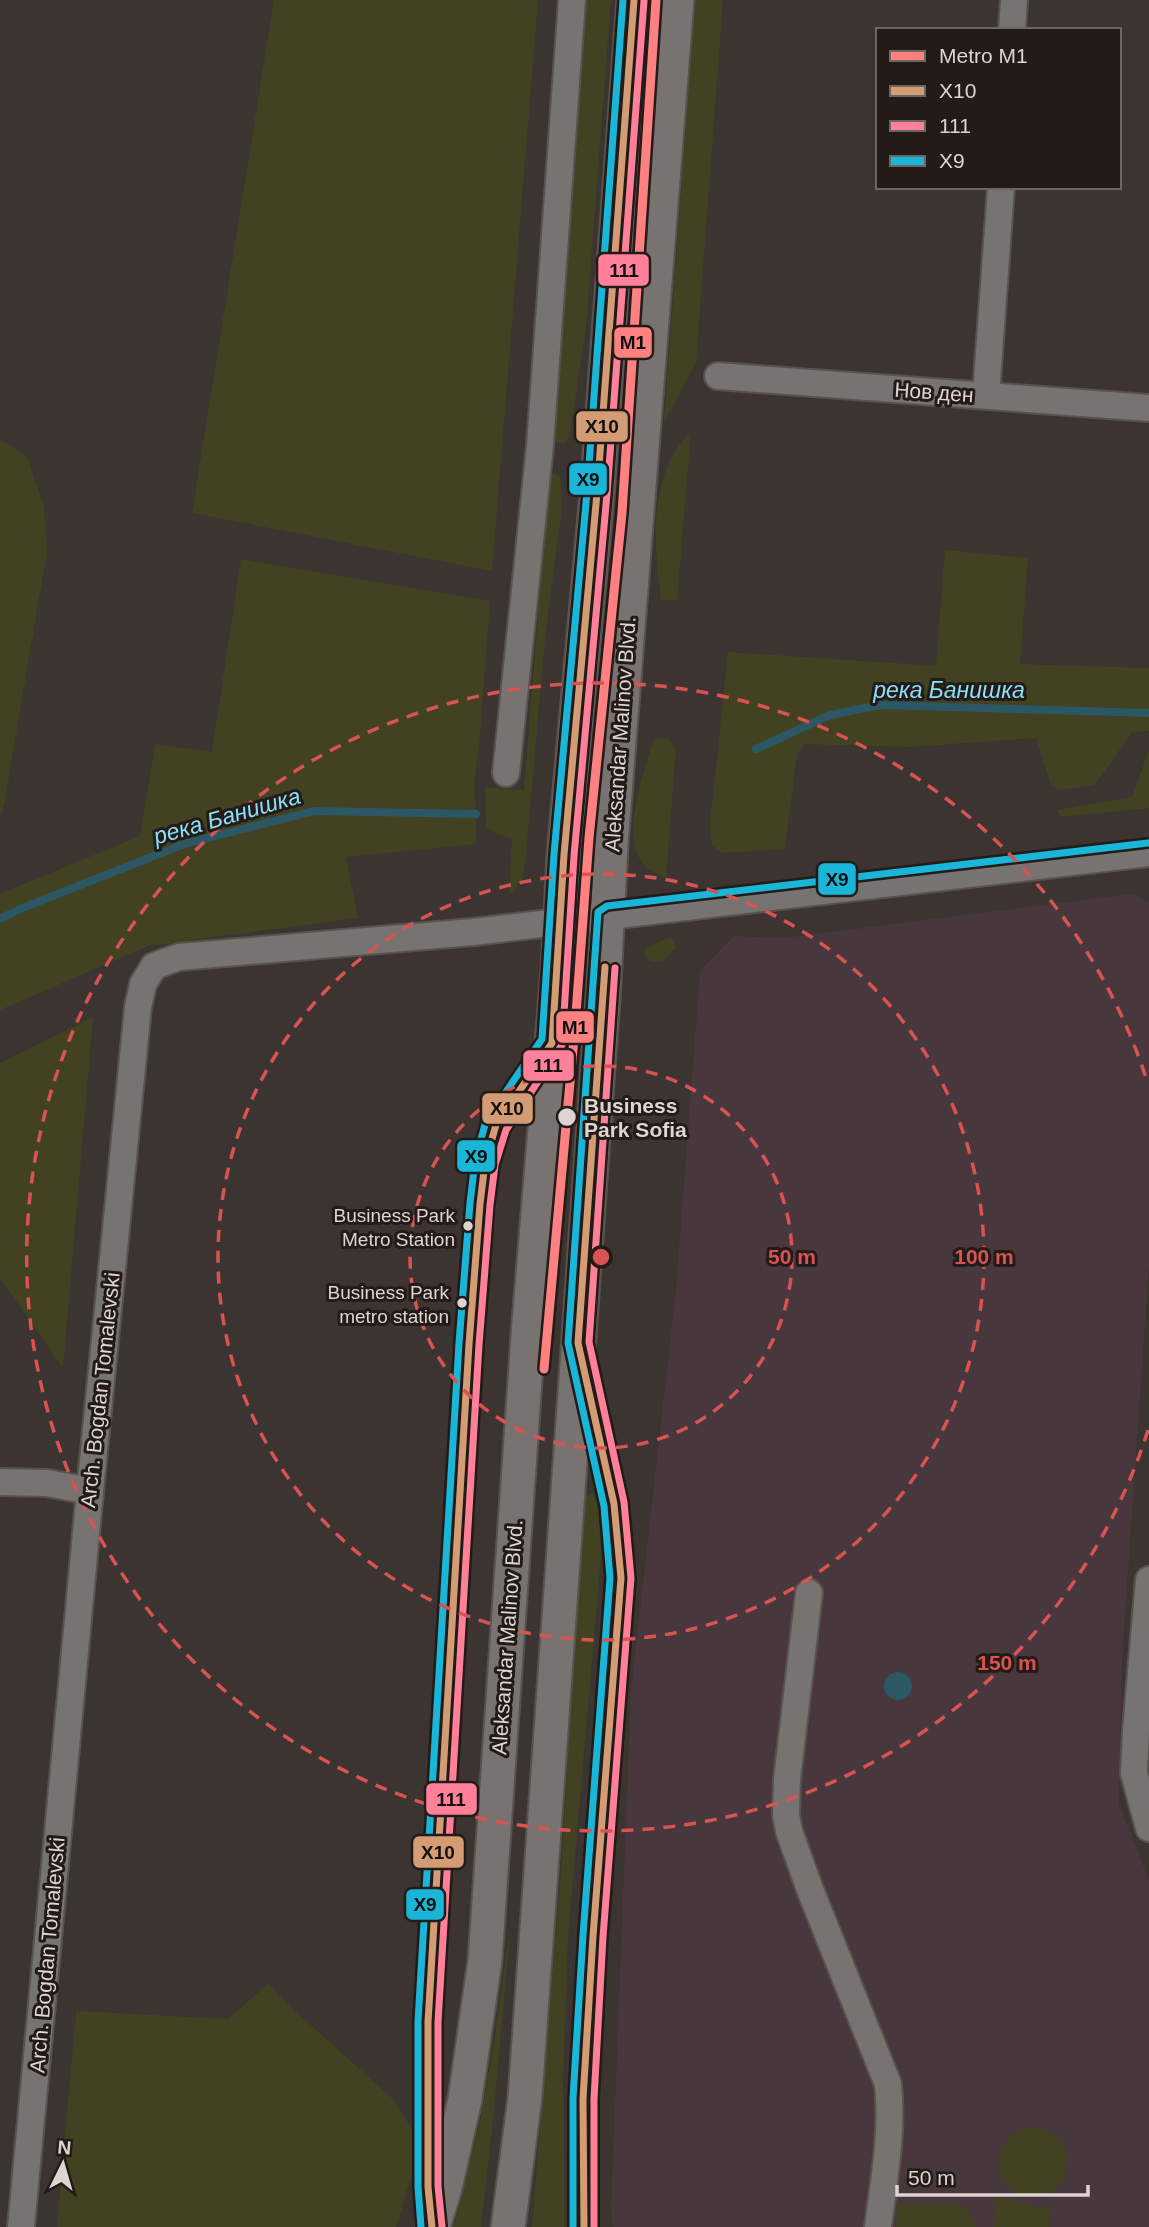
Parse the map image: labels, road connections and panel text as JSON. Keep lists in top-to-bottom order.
{
  "streets": {
    "main road": ["Aleksandar Malinov Blvd."],
    "street": ["Нов ден", "Arch. Bogdan Tomalevski"]
  },
  "crossings": [
    ["Aleksandar Malinov Blvd.", "Arch. Bogdan Tomalevski"]
  ],
  "water": ["река Банишка"],
  "places": ["Business Park Sofia", "Business Park Metro Station", "Business Park metro station"],
  "lines": [
    "metro line M1",
    "transit line Х10",
    "transit line Х9",
    "transit line 111"
  ],
  "legend": [
    "Metro M1",
    "Х10",
    "111",
    "Х9"
  ],
  "scale_bar": "50 m",
  "north": "top",
  "rings": ["50 m", "100 m", "150 m"]
}
